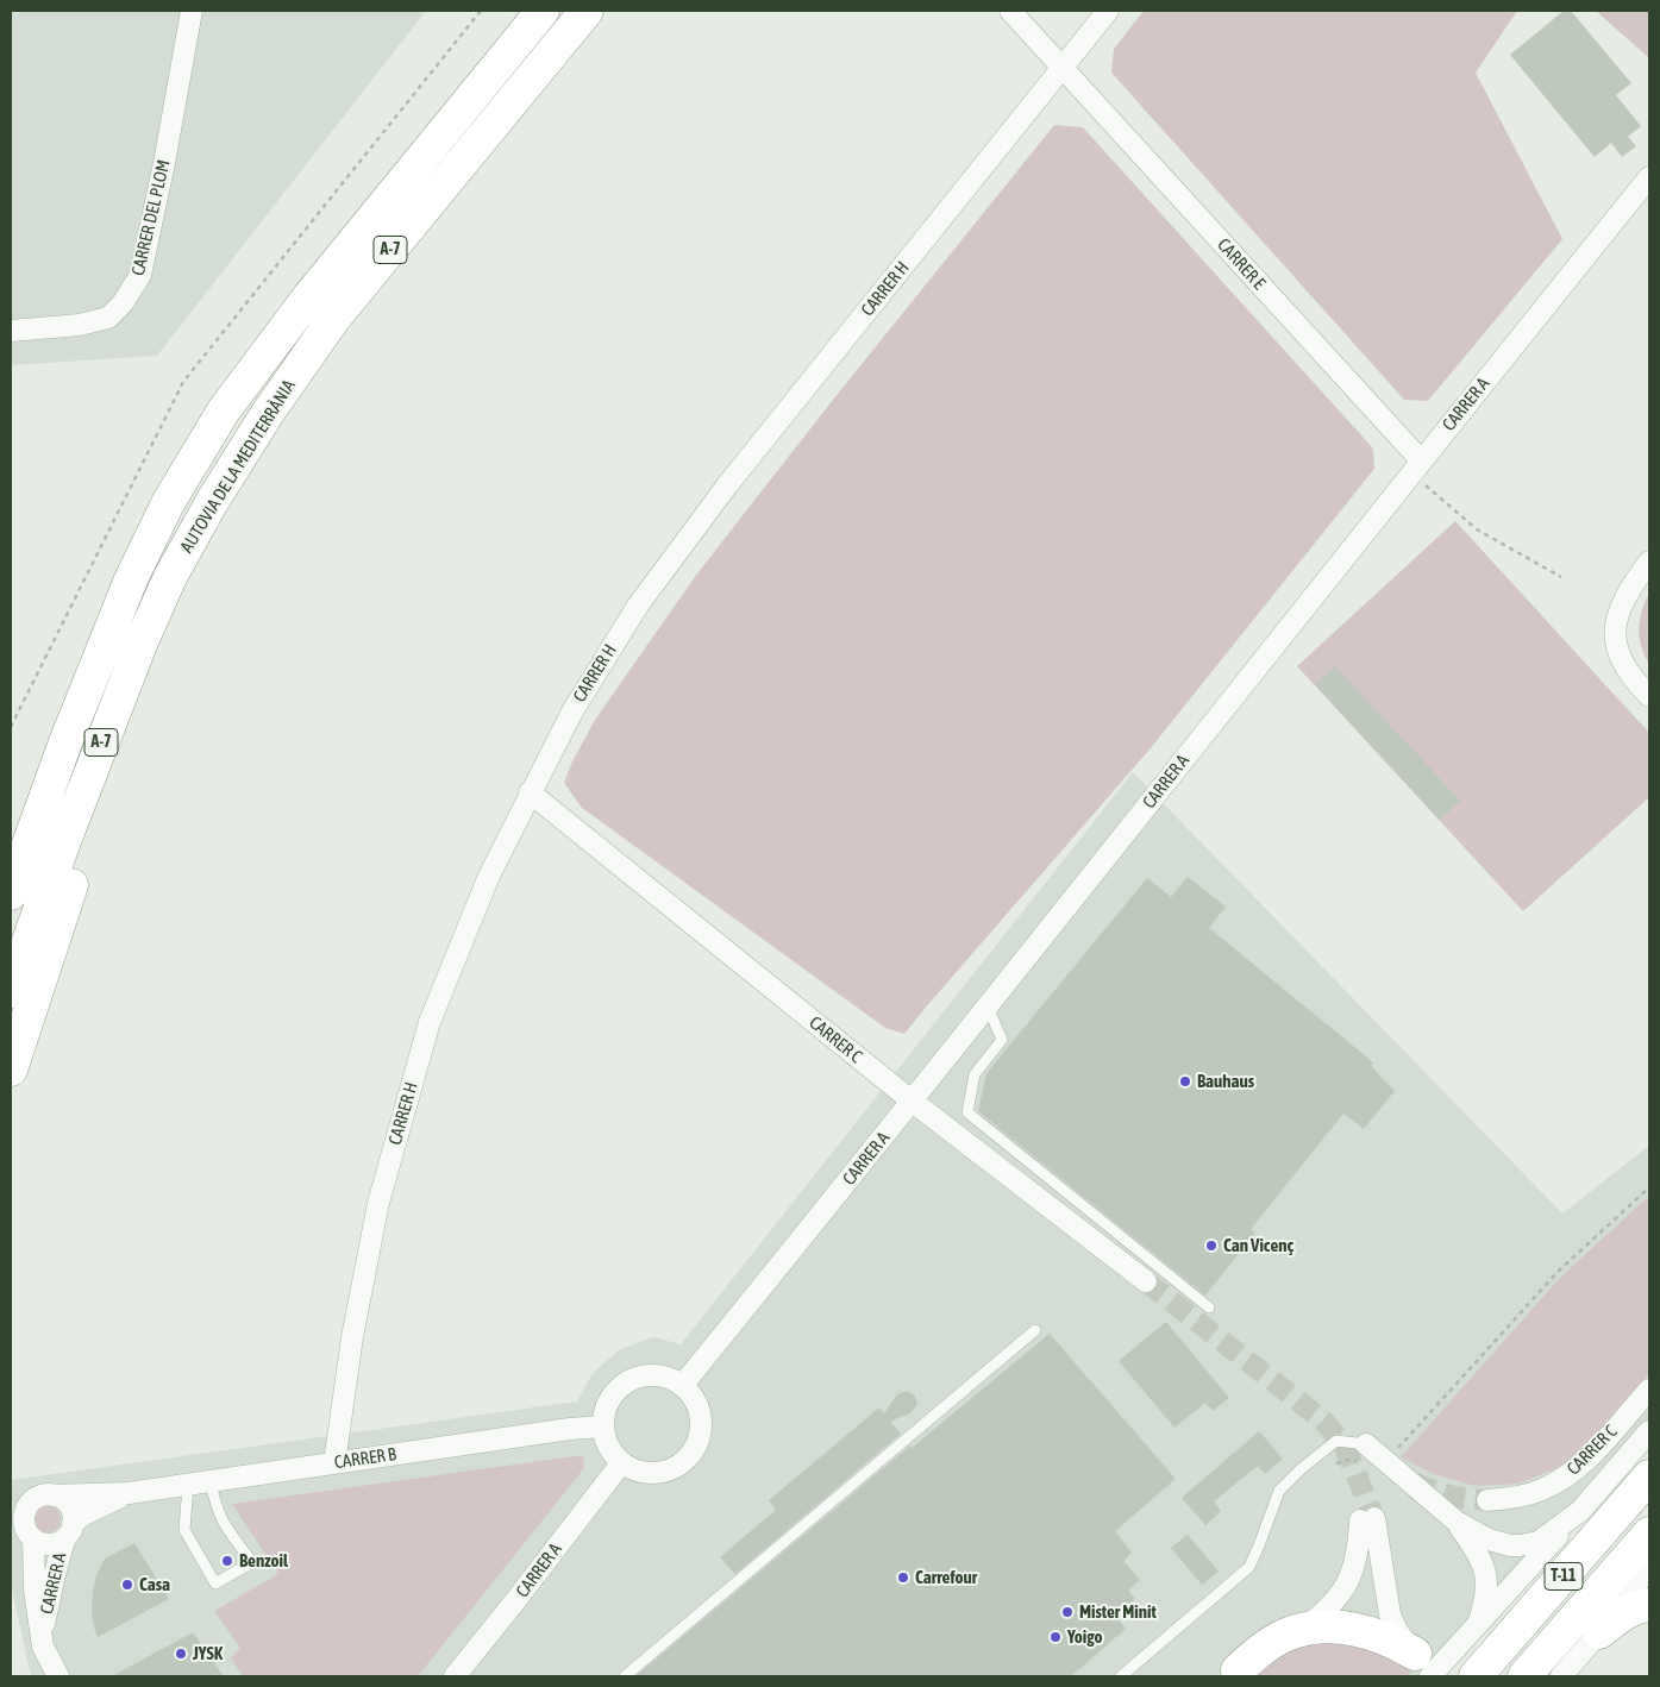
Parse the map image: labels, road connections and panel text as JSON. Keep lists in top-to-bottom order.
{
  "streets": {
    "highway": ["A-7", "AUTOVIA DE LA MEDITERRÀNIA", "T-11"],
    "street": [
      "CARRER DEL PLOM",
      "CARRER E",
      "CARRER H",
      "CARRER A",
      "CARRER C",
      "CARRER B"
    ]
  },
  "crossings": [
    ["CARRER E", "CARRER H"],
    ["CARRER E", "CARRER A"],
    ["CARRER H", "CARRER C"],
    ["CARRER H", "CARRER B"],
    ["CARRER A", "CARRER C"],
    ["CARRER A", "CARRER B"]
  ],
  "places": [
    "Bauhaus",
    "Can Vicenç",
    "Benzoil",
    "Carrefour",
    "Casa",
    "Mister Minit",
    "Yoigo",
    "JYSK"
  ]
}
